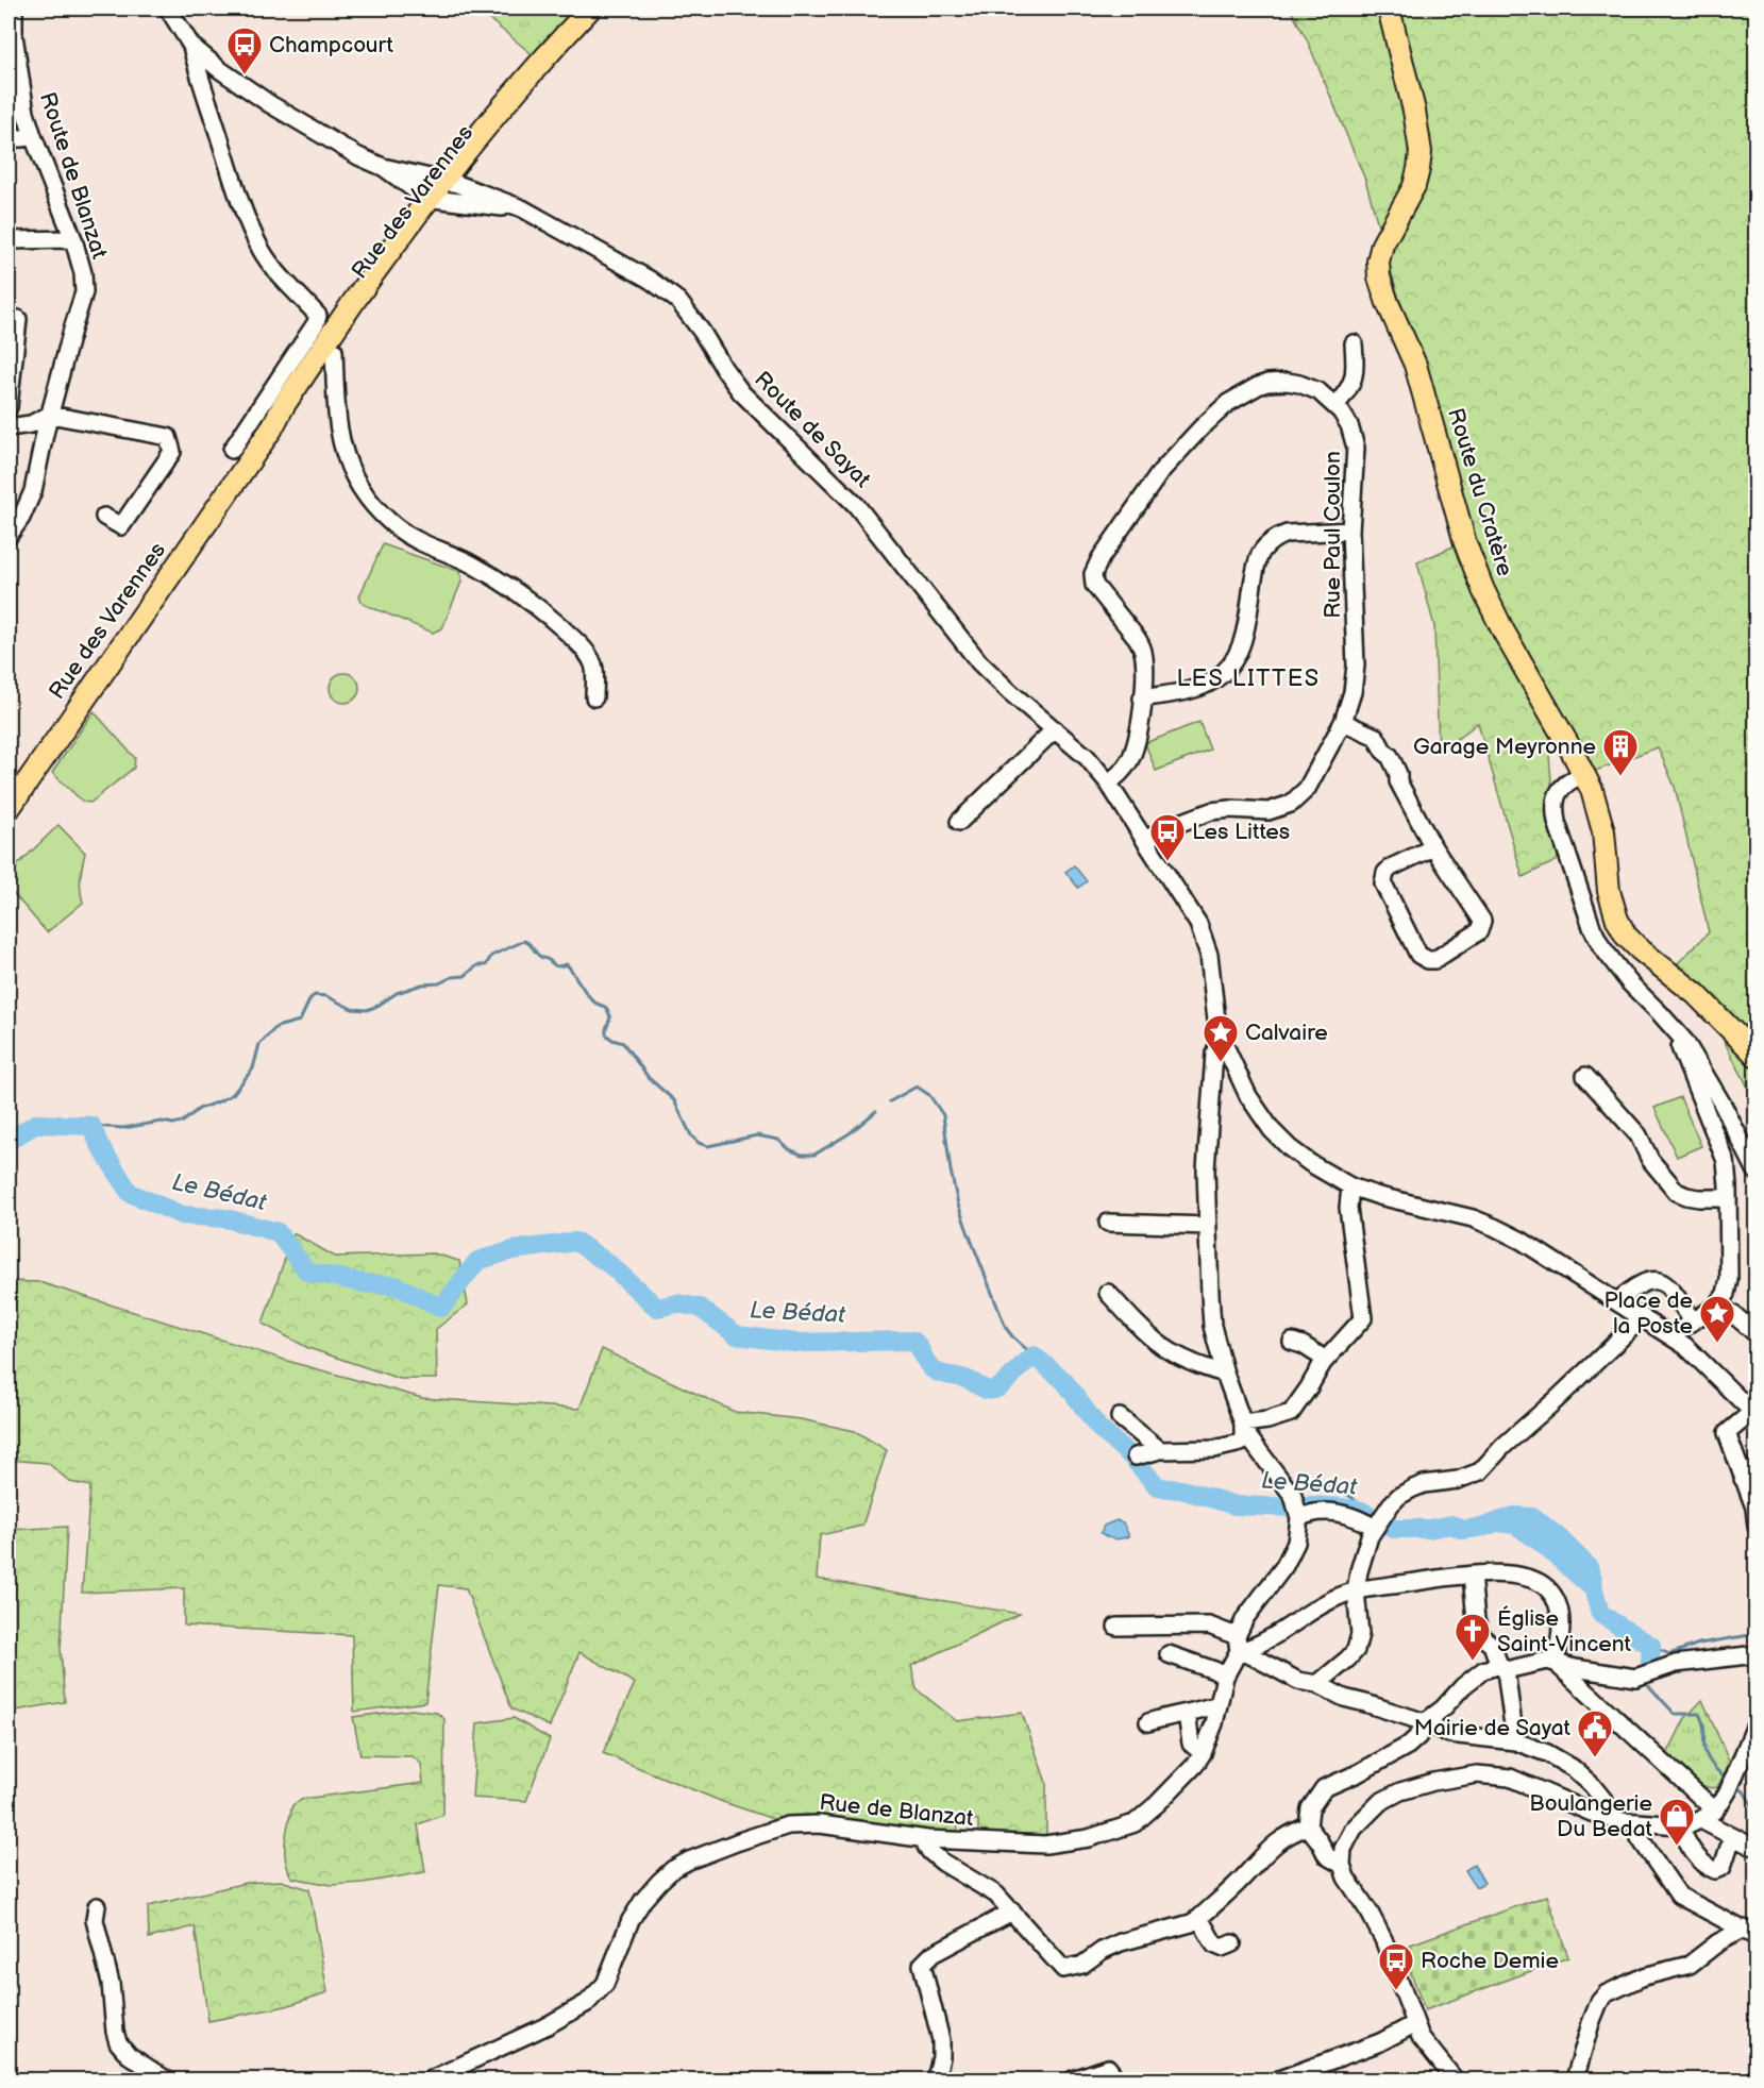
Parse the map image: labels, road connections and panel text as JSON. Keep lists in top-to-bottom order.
{
  "streets": {
    "main road": ["Rue des Varennes", "Route du Cratère"],
    "street": [
      "Route de Blanzat",
      "Route de Sayat",
      "Rue Paul Coulon",
      "Rue de Blanzat"
    ]
  },
  "crossings": [
    ["Rue des Varennes", "Route de Sayat"],
    ["Route de Sayat", "Rue Paul Coulon"]
  ],
  "districts": ["LES LITTES"],
  "water": ["Le Bédat"],
  "places": {
    "bus stop": ["Champcourt", "Les Littes", "Roche Demie"],
    "building": ["Garage Meyronne"],
    "place": ["Calvaire", "Place de la Poste"],
    "church": ["Église Saint-Vincent"],
    "public building": ["Mairie de Sayat"],
    "shop": ["Boulangerie Du Bedat"]
  }
}
